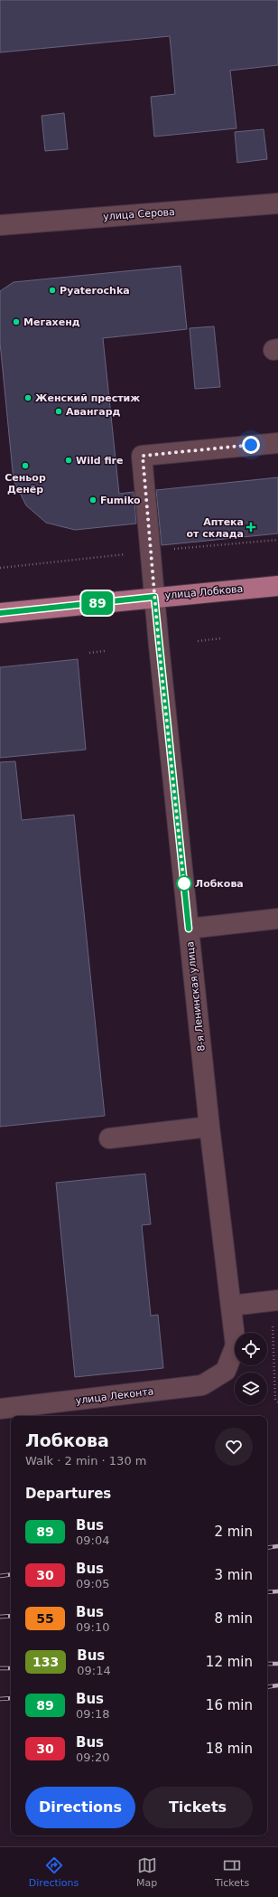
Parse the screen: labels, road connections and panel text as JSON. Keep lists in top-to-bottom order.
{
  "streets": {
    "main road": ["улица Лобкова"],
    "street": ["улица Серова", "8-я Ленинская улица", "улица Леконта"]
  },
  "crossings": [
    ["улица Лобкова", "8-я Ленинская улица"],
    ["8-я Ленинская улица", "улица Леконта"]
  ],
  "places": {
    "other": [
      "Pyaterochka",
      "Мегахенд",
      "Женский престиж",
      "Авангард",
      "Wild fire",
      "Сеньор Денёр",
      "Fumiko",
      "Лобкова"
    ],
    "health": ["Аптека от склада"]
  },
  "lines": ["bus line 89"],
  "page": {
    "on_map": "89",
    "heading": [
      ["Лобкова", "Walk · 2 min · 130 m"],
      "Departures"
    ],
    "list": [
      {
        "mark": "89",
        "name": "Bus",
        "note": "09:04",
        "value": "2 min"
      },
      {
        "mark": "30",
        "name": "Bus",
        "note": "09:05",
        "value": "3 min"
      },
      {
        "mark": "55",
        "name": "Bus",
        "note": "09:10",
        "value": "8 min"
      },
      {
        "mark": "133",
        "name": "Bus",
        "note": "09:14",
        "value": "12 min"
      },
      {
        "mark": "89",
        "name": "Bus",
        "note": "09:18",
        "value": "16 min"
      },
      {
        "mark": "30",
        "name": "Bus",
        "note": "09:20",
        "value": "18 min"
      }
    ],
    "buttons": ["Directions", "Tickets"],
    "tabs": ["Directions", "Map", "Tickets"]
  }
}
